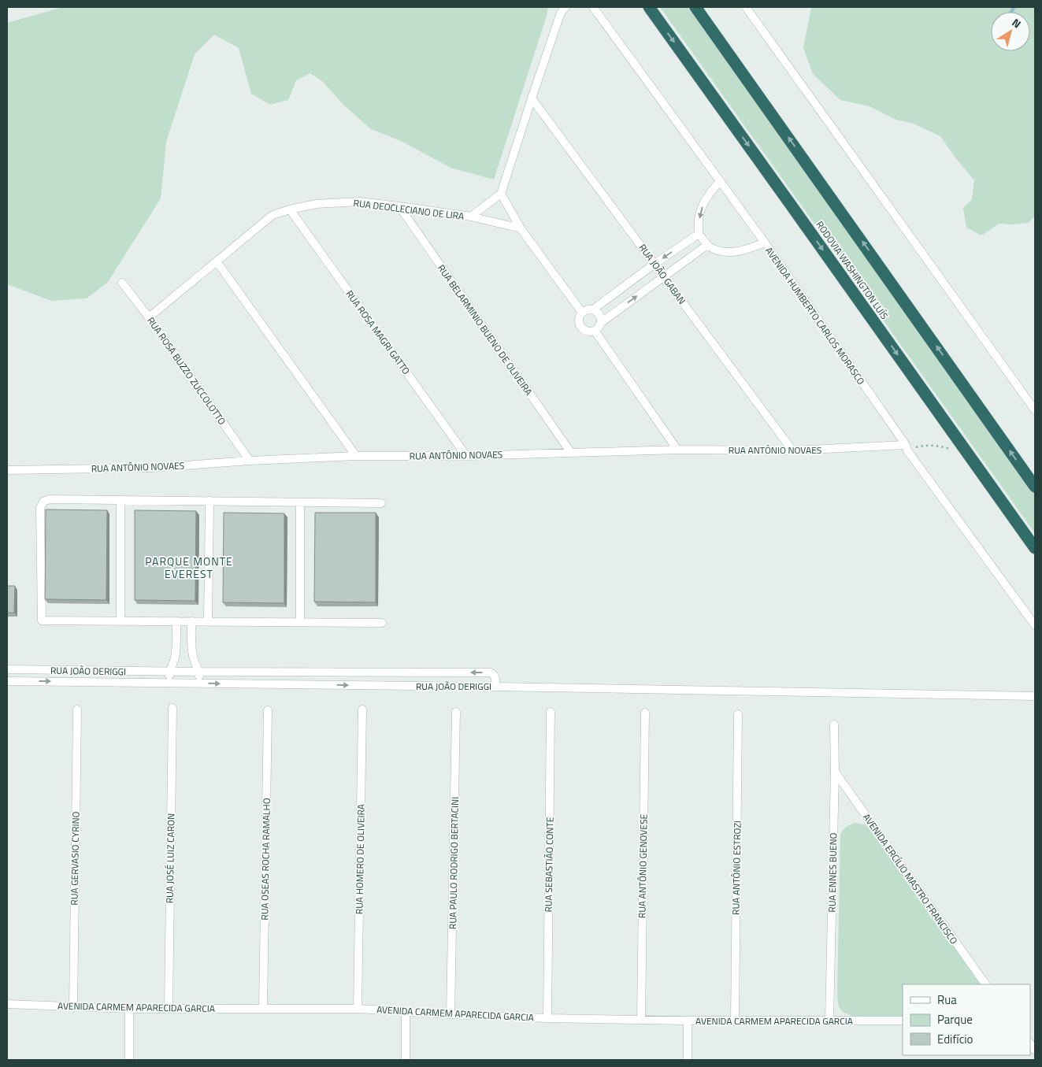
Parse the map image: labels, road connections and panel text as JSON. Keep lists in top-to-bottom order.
{
  "streets": {
    "highway": ["RODOVIA WASHINGTON LUÍS"],
    "street": [
      "RUA DEOCLECIANO DE LIRA",
      "RUA JOÃO GABAN",
      "AVENIDA HUMBERTO CARLOS MORASCO",
      "RUA BELARMINIO BUENO DE OLIVEIRA",
      "RUA ROSA MAGRI GATTO",
      "RUA ROSA BUZZO ZUCCOLOTTO",
      "RUA ANTÔNIO NOVAES",
      "RUA JOÃO DERIGGI",
      "RUA GERVASIO CYRINO",
      "RUA JOSÉ LUIZ CARON",
      "RUA OSEAS ROCHA RAMALHO",
      "RUA HOMERO DE OLIVEIRA",
      "RUA PAULO RODRIGO BERTACINI",
      "RUA SEBASTIÃO CONTE",
      "RUA ANTÔNIO GENOVESE",
      "RUA ANTÔNIO ESTROZI",
      "RUA ENNES BUENO",
      "AVENIDA ERCÍLIO MASTRO FRANCISCO",
      "AVENIDA CARMEM APARECIDA GARCIA"
    ]
  },
  "crossings": [
    ["RUA DEOCLECIANO DE LIRA", "RUA BELARMINIO BUENO DE OLIVEIRA"],
    ["RUA DEOCLECIANO DE LIRA", "RUA ROSA MAGRI GATTO"],
    ["RUA DEOCLECIANO DE LIRA", "RUA ROSA BUZZO ZUCCOLOTTO"],
    ["RUA JOÃO GABAN", "RUA ANTÔNIO NOVAES"],
    ["AVENIDA HUMBERTO CARLOS MORASCO", "RUA ANTÔNIO NOVAES"],
    ["RUA BELARMINIO BUENO DE OLIVEIRA", "RUA ANTÔNIO NOVAES"],
    ["RUA ROSA MAGRI GATTO", "RUA ANTÔNIO NOVAES"],
    ["RUA ROSA BUZZO ZUCCOLOTTO", "RUA ANTÔNIO NOVAES"],
    ["RUA GERVASIO CYRINO", "AVENIDA CARMEM APARECIDA GARCIA"],
    ["RUA JOSÉ LUIZ CARON", "AVENIDA CARMEM APARECIDA GARCIA"],
    ["RUA OSEAS ROCHA RAMALHO", "AVENIDA CARMEM APARECIDA GARCIA"],
    ["RUA HOMERO DE OLIVEIRA", "AVENIDA CARMEM APARECIDA GARCIA"],
    ["RUA PAULO RODRIGO BERTACINI", "AVENIDA CARMEM APARECIDA GARCIA"],
    ["RUA SEBASTIÃO CONTE", "AVENIDA CARMEM APARECIDA GARCIA"],
    ["RUA ANTÔNIO GENOVESE", "AVENIDA CARMEM APARECIDA GARCIA"],
    ["RUA ANTÔNIO ESTROZI", "AVENIDA CARMEM APARECIDA GARCIA"],
    ["RUA ENNES BUENO", "AVENIDA ERCÍLIO MASTRO FRANCISCO"],
    ["RUA ENNES BUENO", "AVENIDA CARMEM APARECIDA GARCIA"]
  ],
  "districts": ["PARQUE MONTE EVEREST"],
  "legend": ["Rua", "Parque", "Edifício"],
  "north": "top right"
}
